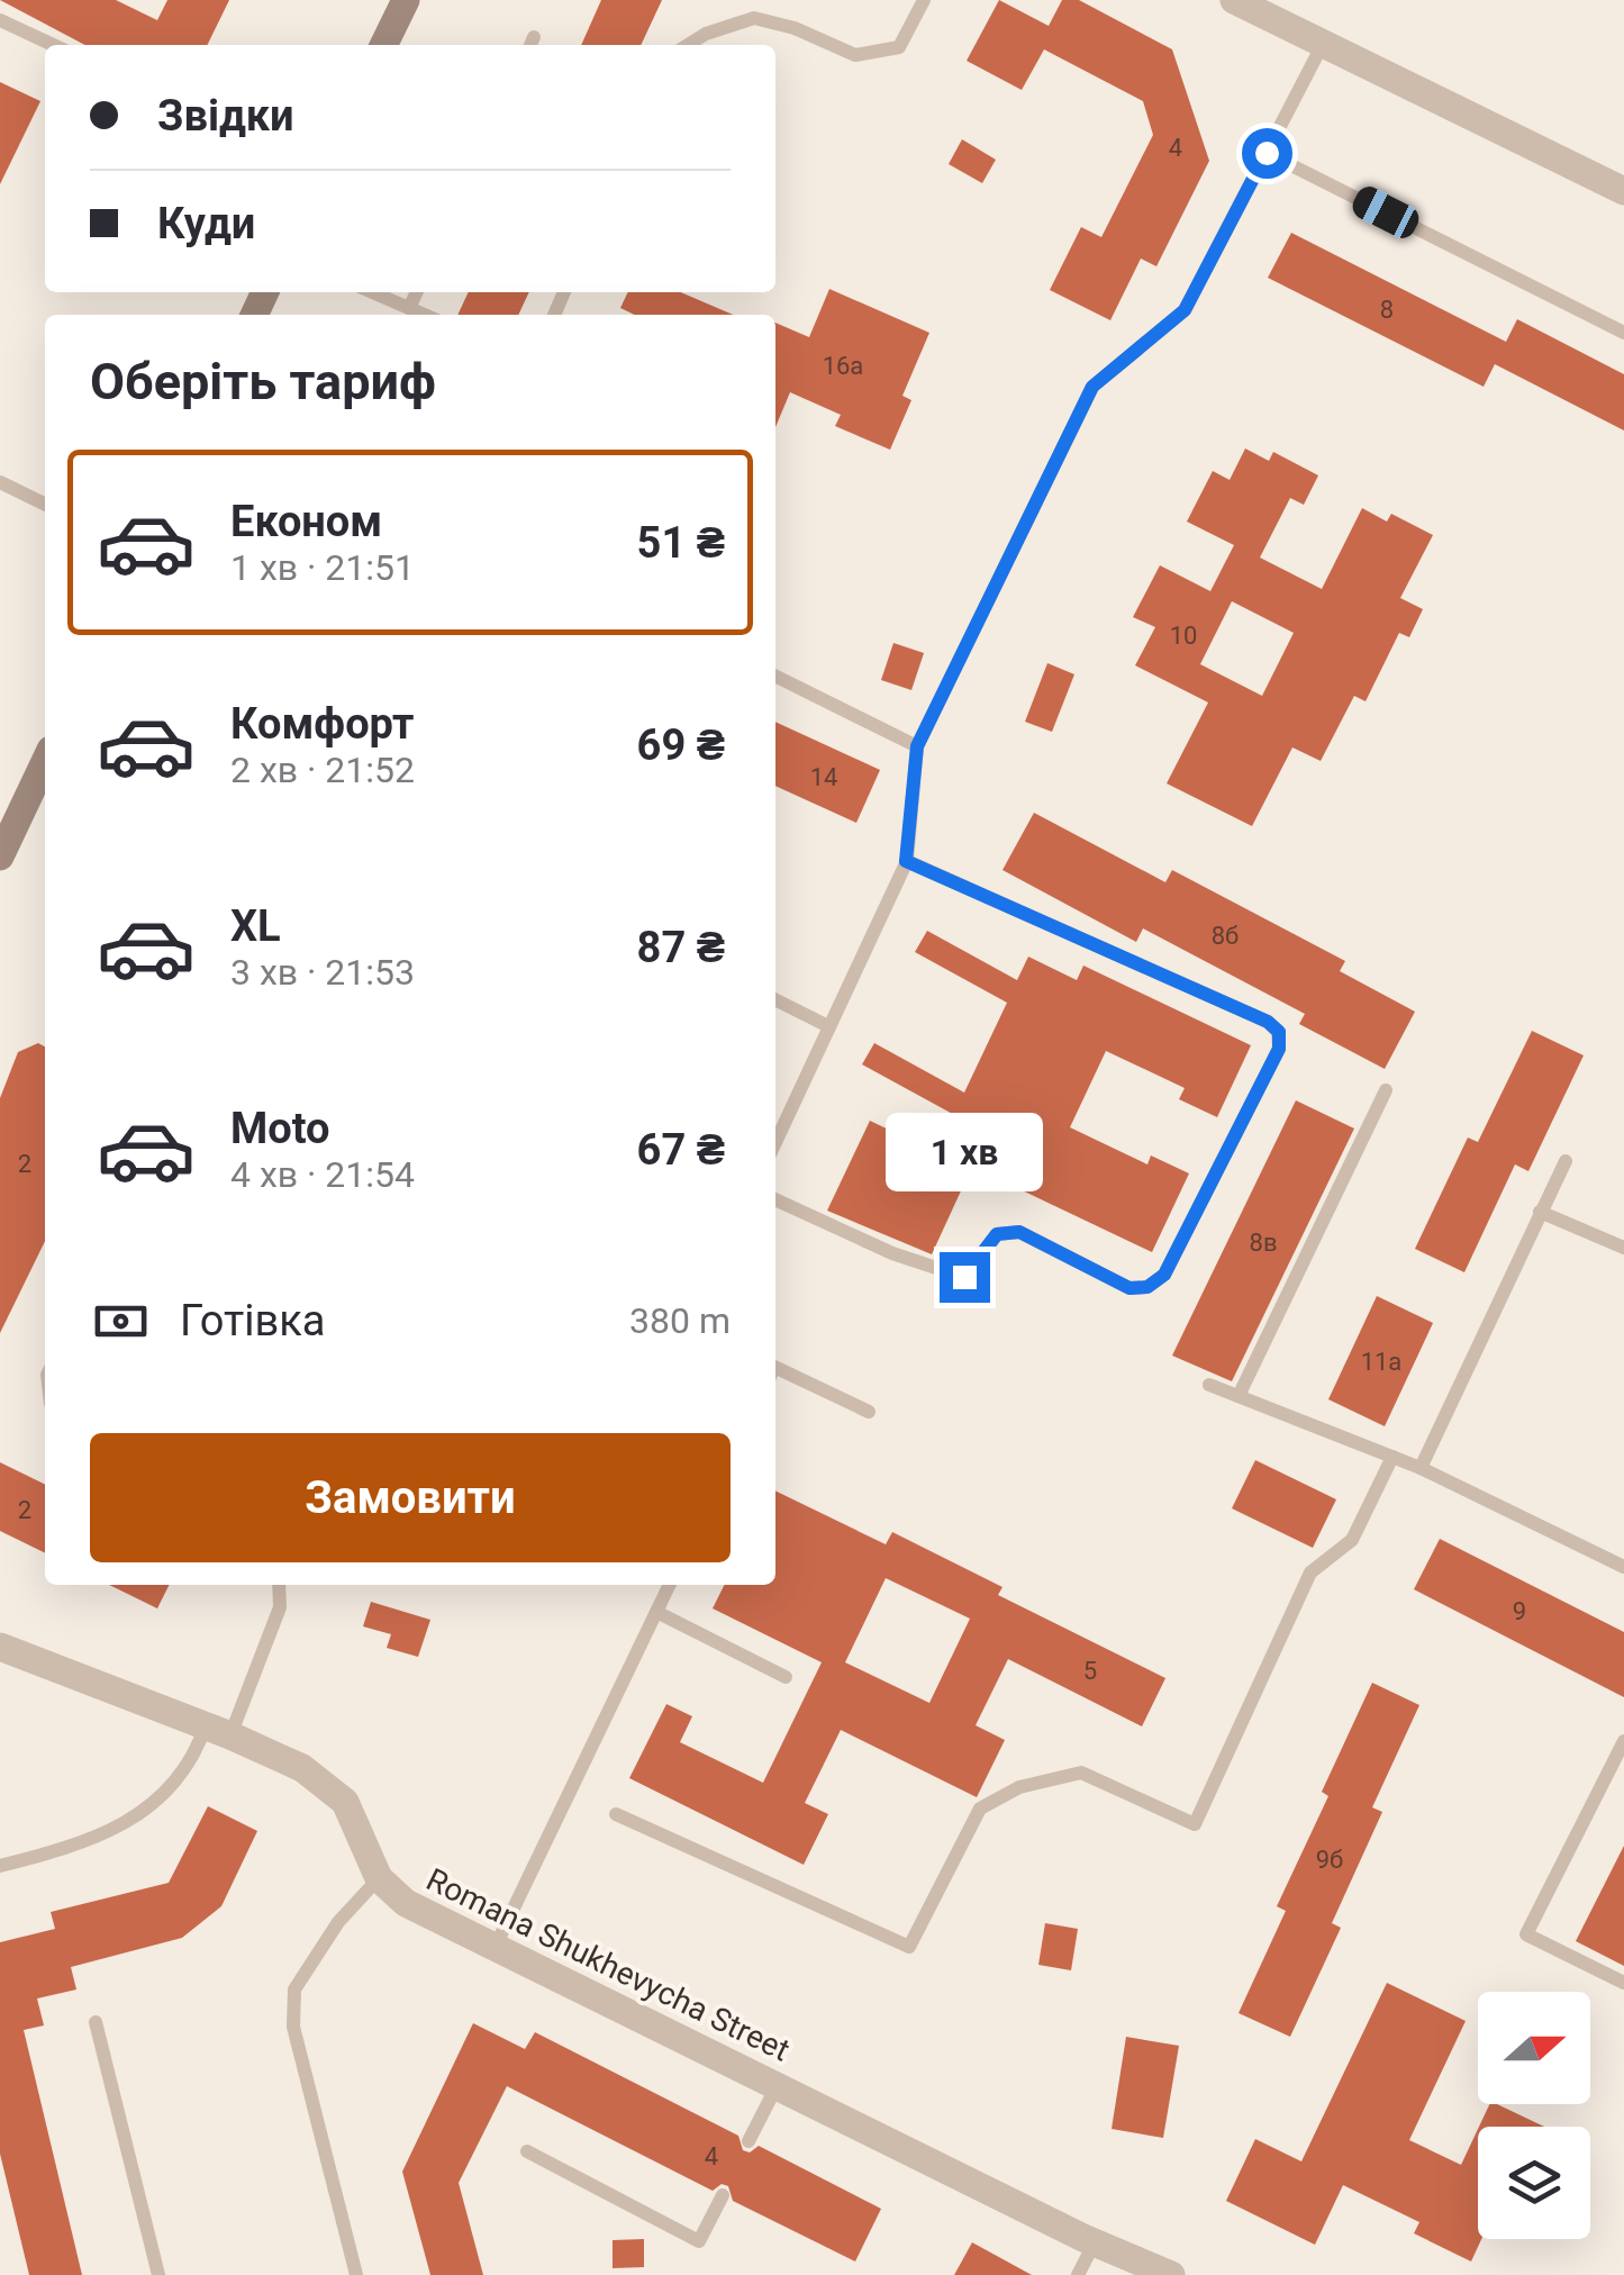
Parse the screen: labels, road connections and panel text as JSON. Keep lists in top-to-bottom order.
{
  "streets": {
    "street": ["Romana Shukhevycha Street"]
  },
  "house_numbers": [
    "4",
    "8",
    "16а",
    "10",
    "14",
    "8б",
    "2",
    "8в",
    "11а",
    "2",
    "9",
    "5",
    "9б",
    "4"
  ],
  "north": "right",
  "page": {
    "banner": ["Звідки", "Куди"],
    "heading": "Оберіть тариф",
    "list": [
      {
        "name": "Економ",
        "note": "1 хв · 21:51",
        "value": "51 ₴"
      },
      {
        "name": "Комфорт",
        "note": "2 хв · 21:52",
        "value": "69 ₴"
      },
      {
        "name": "XL",
        "note": "3 хв · 21:53",
        "value": "87 ₴"
      },
      {
        "name": "Moto",
        "note": "4 хв · 21:54",
        "value": "67 ₴"
      }
    ],
    "bubble": "1 хв",
    "pay": ["Готівка", "380 m"],
    "buttons": "Замовити"
  }
}
